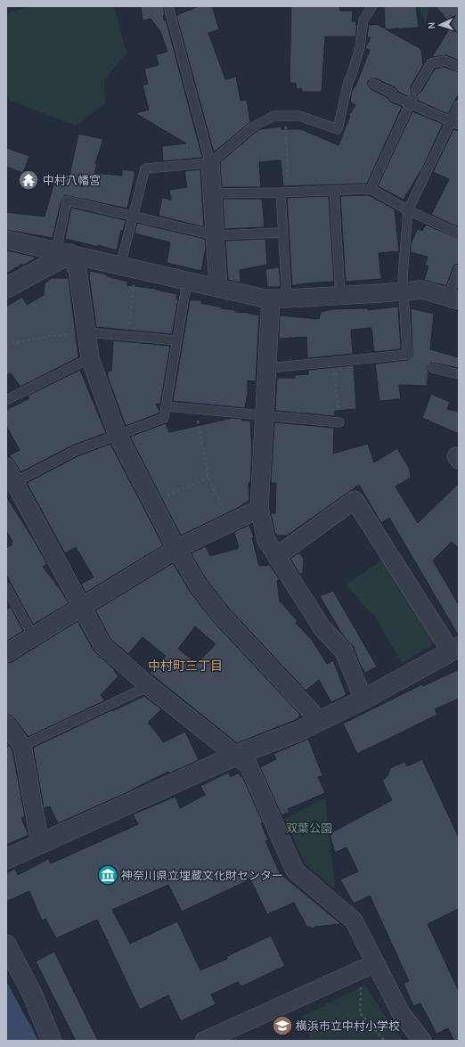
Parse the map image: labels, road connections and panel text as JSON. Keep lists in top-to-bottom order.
{
  "districts": ["中村町三丁目"],
  "parks": ["双葉公園"],
  "places": {
    "temple": ["中村八幡宮"],
    "museum": ["神奈川県立埋蔵文化財センター"],
    "school or university": ["横浜市立中村小学校"]
  },
  "north": "left"
}
